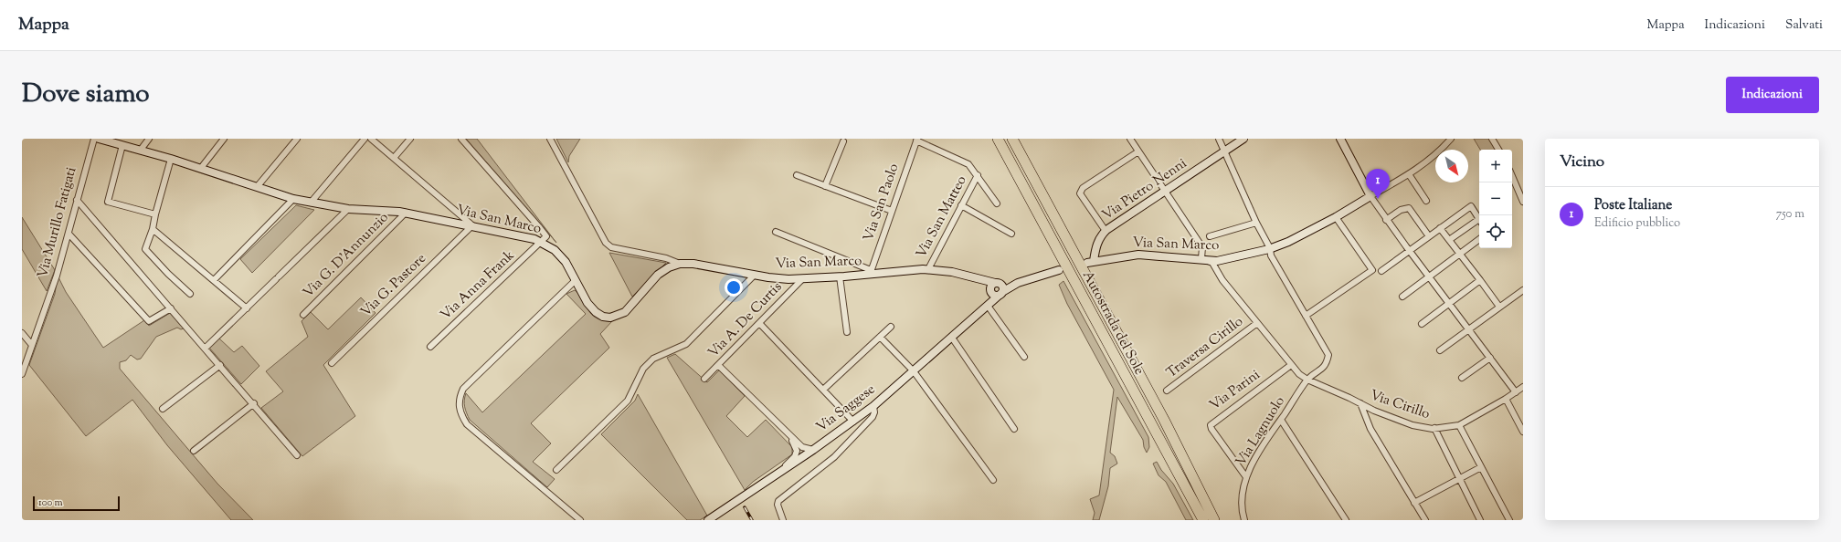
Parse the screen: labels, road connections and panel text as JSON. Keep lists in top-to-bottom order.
{
  "streets": {
    "highway": ["Autostrada del Sole"],
    "main road": ["Via Pietro Nenni", "Via San Marco", "Via Saggese"],
    "street": [
      "Via San Paolo",
      "Via San Matteo",
      "Via Murillo Fatigati",
      "Via G. D'Annunzio",
      "Via G. Pastore",
      "Via Anna Frank",
      "Via A. De Curtis",
      "Traversa Cirillo",
      "Via Parini",
      "Via Cirillo",
      "Via Lagnuolo"
    ]
  },
  "crossings": [
    ["Via Pietro Nenni", "Via San Marco"],
    ["Via San Paolo", "Via San Marco"],
    ["Via San Matteo", "Via San Marco"],
    ["Via San Marco", "Via G. D'Annunzio"],
    ["Via San Marco", "Via G. Pastore"],
    ["Via San Marco", "Via Anna Frank"],
    ["Via San Marco", "Via A. De Curtis"],
    ["Via San Marco", "Via Cirillo"],
    ["Via San Marco", "Via Saggese"],
    ["Traversa Cirillo", "Via Cirillo"],
    ["Via Parini", "Via Cirillo"],
    ["Via Parini", "Via Lagnuolo"],
    ["Via Cirillo", "Via Lagnuolo"]
  ],
  "scale_bar": "100 m",
  "north": "bottom right",
  "page": {
    "header": "Mappa",
    "nav": ["Mappa", "Indicazioni", "Salvati"],
    "title": "Dove siamo",
    "buttons": "Indicazioni",
    "heading": "Vicino",
    "map_buttons": ["+", "−"],
    "pins": "1",
    "list": [
      {
        "mark": "1",
        "name": "Poste Italiane",
        "note": "Edificio pubblico",
        "value": "750 m"
      }
    ],
    "scale": "100 m"
  }
}
